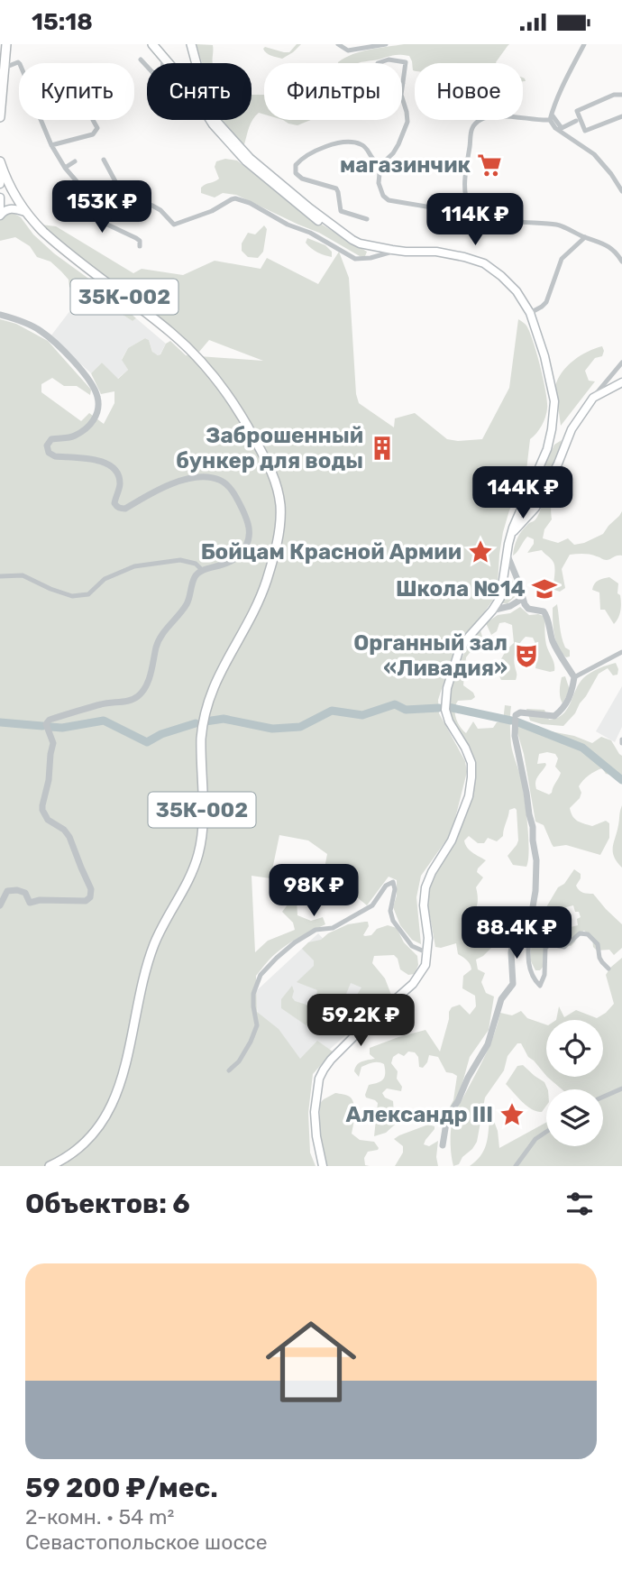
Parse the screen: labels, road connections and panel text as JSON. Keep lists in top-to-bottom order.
{
  "streets": {
    "main road": ["35К-002"]
  },
  "places": {
    "supermarket": ["магазинчик"],
    "building": ["Заброшенный бункер для воды"],
    "place": ["Бойцам Красной Армии", "Александр III"],
    "school or university": ["Школа №14"],
    "theatre": ["Органный зал «Ливадия»"]
  },
  "page": {
    "status": "15:18",
    "chip": [
      "Купить",
      "Снять",
      "Фильтры",
      "Новое"
    ],
    "price": [
      "153K ₽",
      "114K ₽",
      "144K ₽",
      "98K ₽",
      "88.4K ₽",
      "59.2K ₽"
    ],
    "heading": "Объектов: 6",
    "list": [
      {
        "name": "59 200 ₽/мес.",
        "note": "2-комн. · 54 m² · Севастопольское шоссе"
      }
    ]
  }
}
